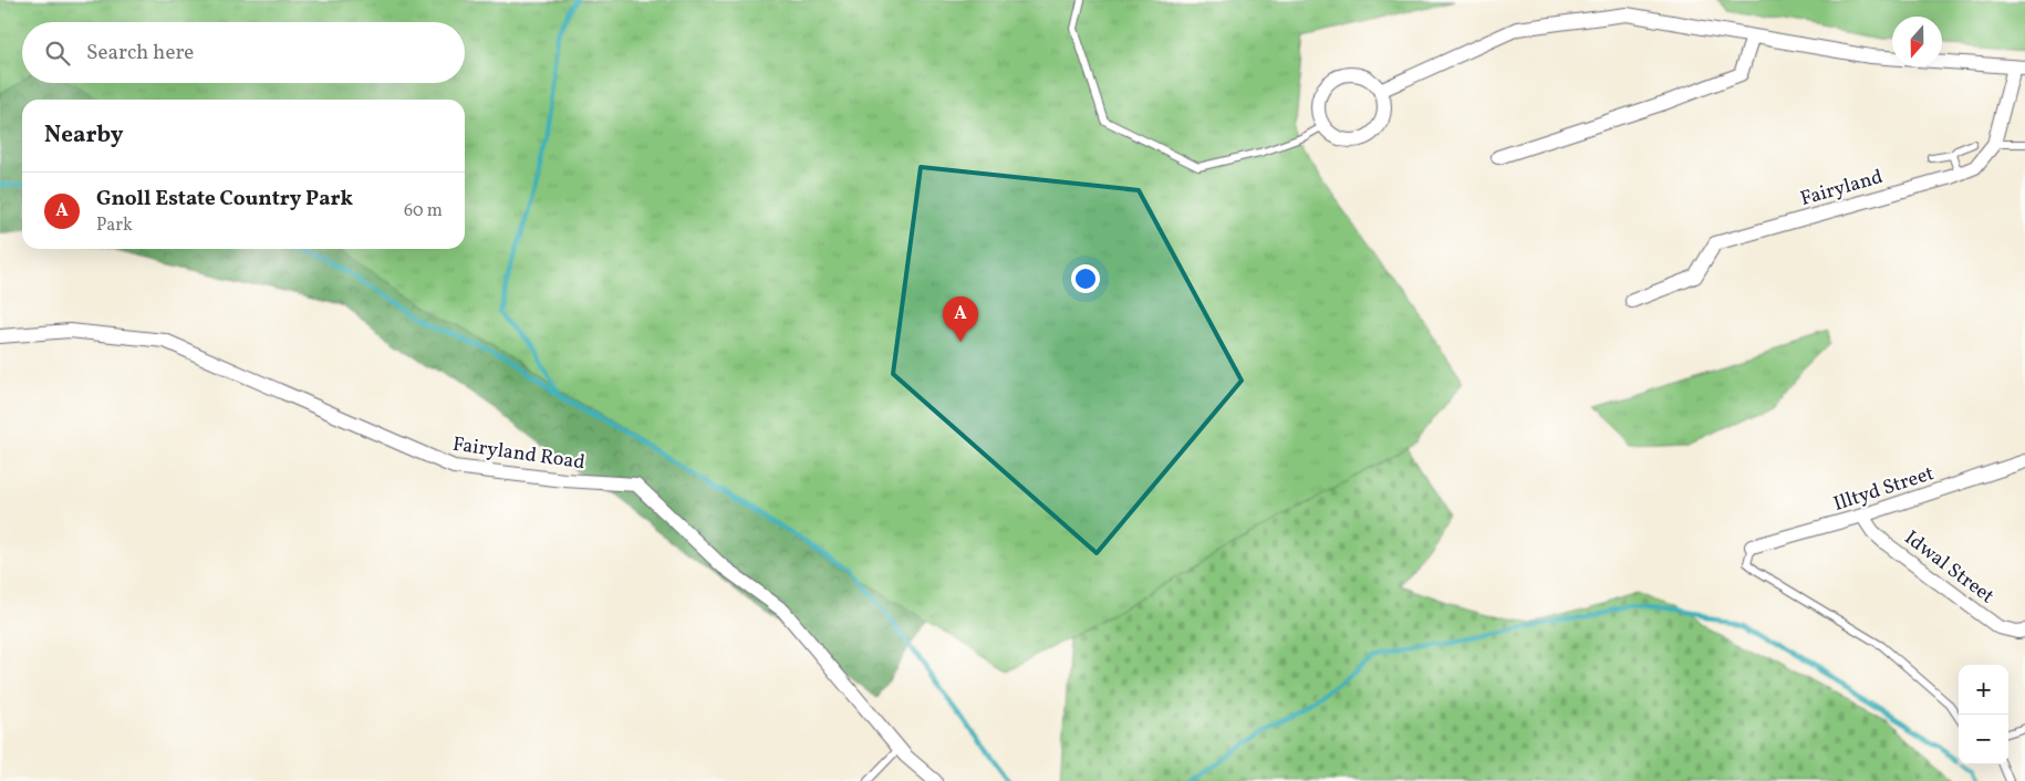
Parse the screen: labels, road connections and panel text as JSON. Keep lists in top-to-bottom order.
{
  "streets": {
    "street": [
      "Fairyland",
      "Fairyland Road",
      "Illtyd Street",
      "Idwal Street"
    ]
  },
  "crossings": [
    ["Illtyd Street", "Idwal Street"]
  ],
  "north": "bottom",
  "page": {
    "search": "Search here",
    "heading": "Nearby",
    "list": [
      {
        "mark": "A",
        "name": "Gnoll Estate Country Park",
        "note": "Park",
        "value": "60 m"
      }
    ],
    "pins": "A",
    "map_buttons": ["+", "−"]
  }
}
